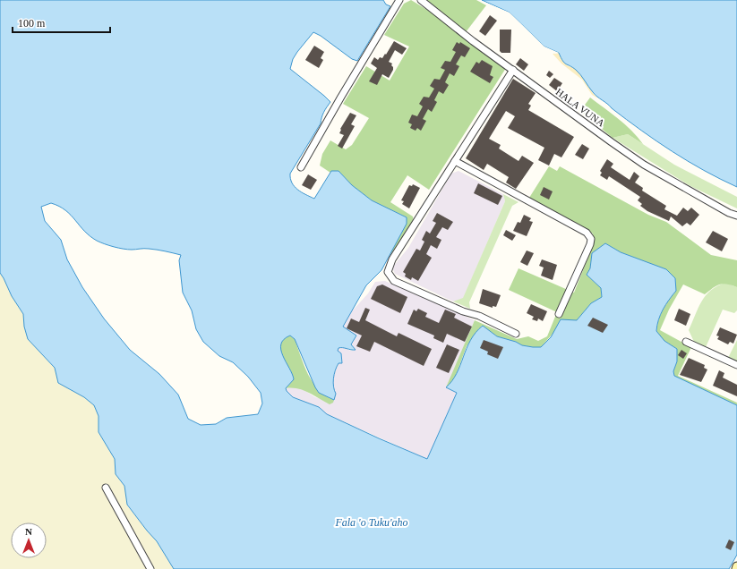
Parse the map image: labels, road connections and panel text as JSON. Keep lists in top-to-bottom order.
{
  "streets": {
    "street": ["HALA VUNA"]
  },
  "water": ["Fala 'o Tuku'aho"],
  "scale_bar": "100 m",
  "north": "top"
}
